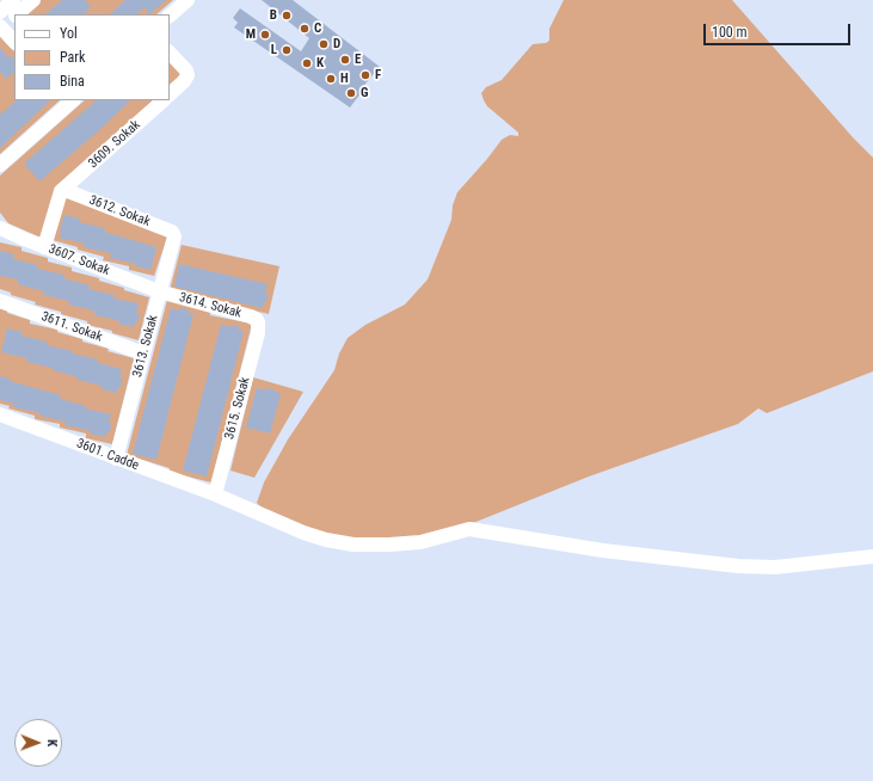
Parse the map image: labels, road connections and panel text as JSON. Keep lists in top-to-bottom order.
{
  "streets": {
    "street": [
      "3609. Sokak",
      "3612. Sokak",
      "3607. Sokak",
      "3614. Sokak",
      "3611. Sokak",
      "3613. Sokak",
      "3615. Sokak",
      "3601. Cadde"
    ]
  },
  "crossings": [
    ["3609. Sokak", "3612. Sokak"],
    ["3612. Sokak", "3613. Sokak"],
    ["3607. Sokak", "3614. Sokak"],
    ["3607. Sokak", "3613. Sokak"],
    ["3614. Sokak", "3613. Sokak"],
    ["3614. Sokak", "3615. Sokak"],
    ["3611. Sokak", "3613. Sokak"],
    ["3613. Sokak", "3601. Cadde"],
    ["3615. Sokak", "3601. Cadde"]
  ],
  "places": [
    "B",
    "C",
    "M",
    "D",
    "L",
    "E",
    "K",
    "F",
    "H",
    "G"
  ],
  "legend": ["Yol", "Park", "Bina"],
  "scale_bar": "100 m",
  "north": "right"
}
